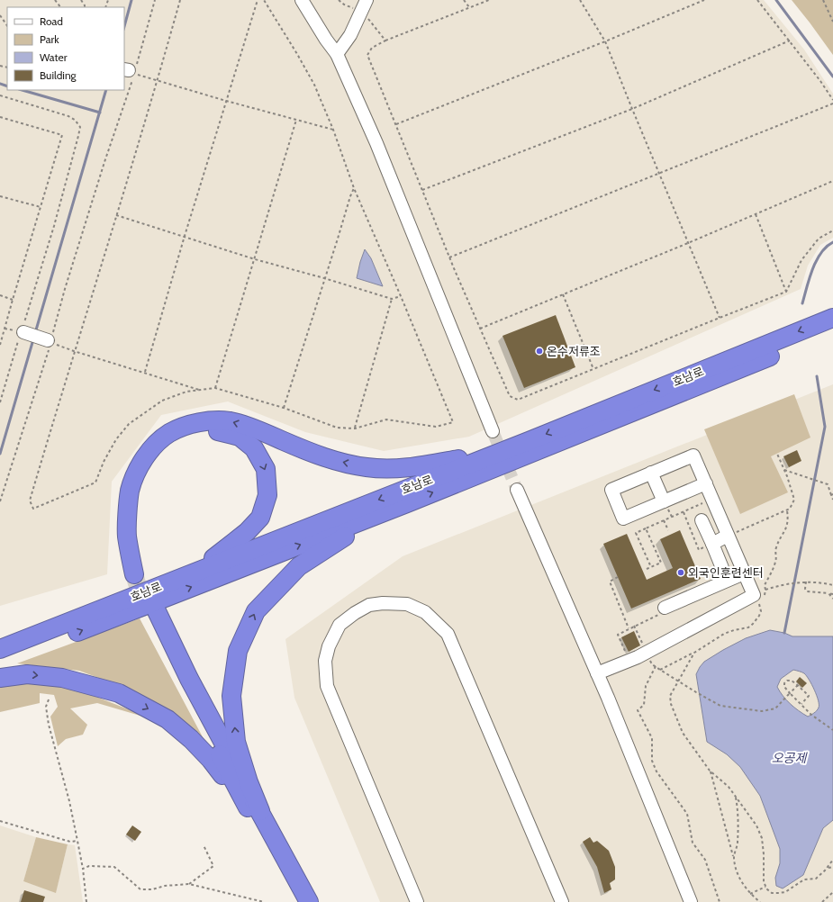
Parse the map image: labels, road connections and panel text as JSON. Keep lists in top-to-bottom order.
{
  "streets": {
    "highway": ["호남로"]
  },
  "water": ["오공제"],
  "places": ["온수저류조", "외국인훈련센터"],
  "legend": [
    "Road",
    "Park",
    "Water",
    "Building"
  ]
}
